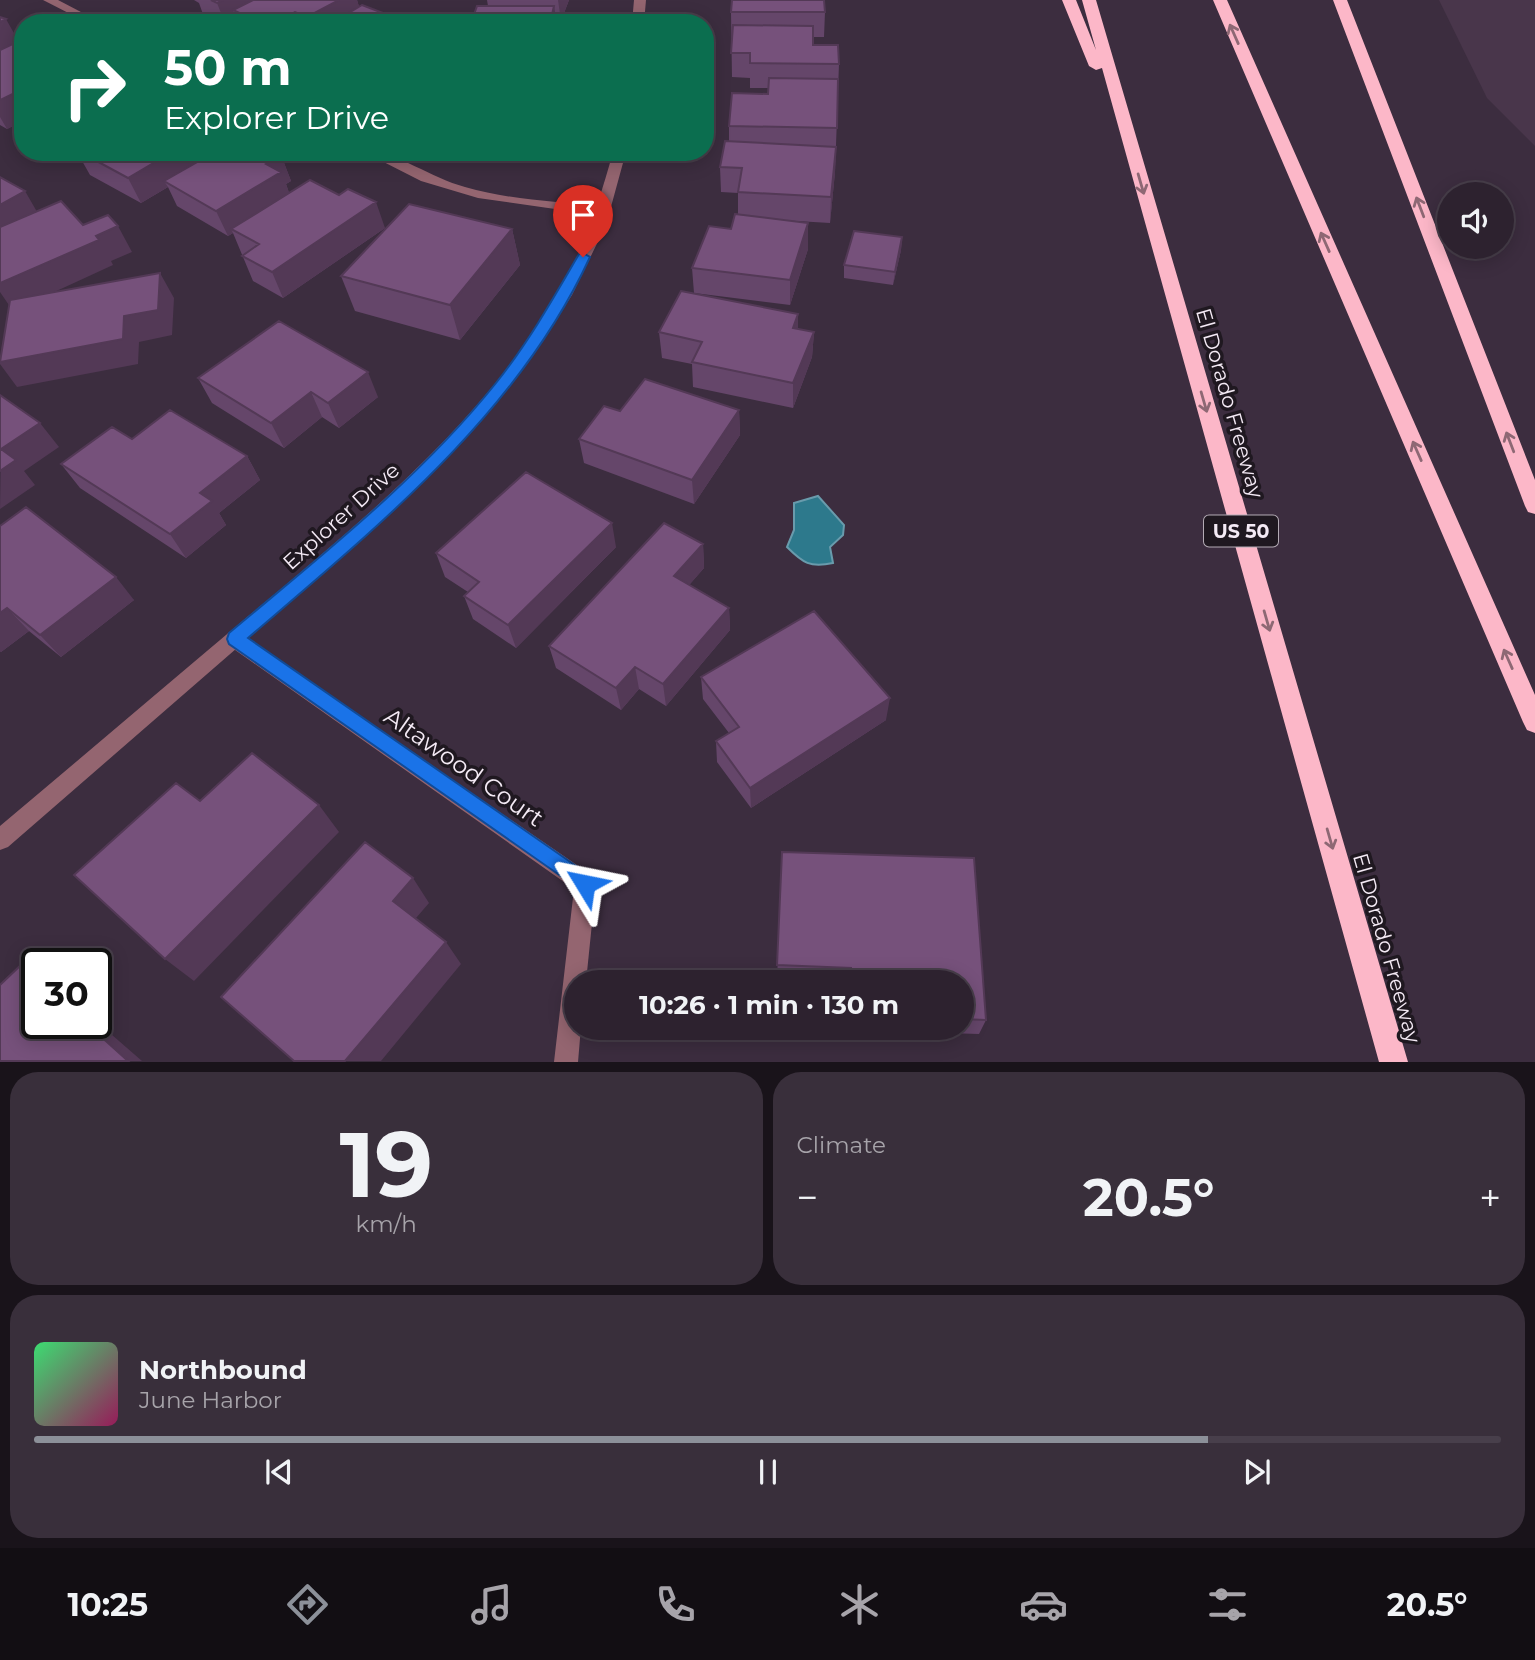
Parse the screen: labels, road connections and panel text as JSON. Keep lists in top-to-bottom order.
{
  "streets": {
    "highway": ["El Dorado Freeway", "US 50"],
    "street": ["Explorer Drive", "Altawood Court"]
  },
  "crossings": [
    ["Explorer Drive", "Altawood Court"]
  ],
  "page": {
    "turn": ["50 m", "Explorer Drive"],
    "limit": "30",
    "trip": "10:26 · 1 min · 130 m",
    "tile": [
      ["19", "km/h"],
      "Climate"
    ],
    "heat": ["−", "20.5°", "+"],
    "song": ["Northbound", "June Harbor"],
    "tabs": ["10:25", "20.5°"]
  }
}
